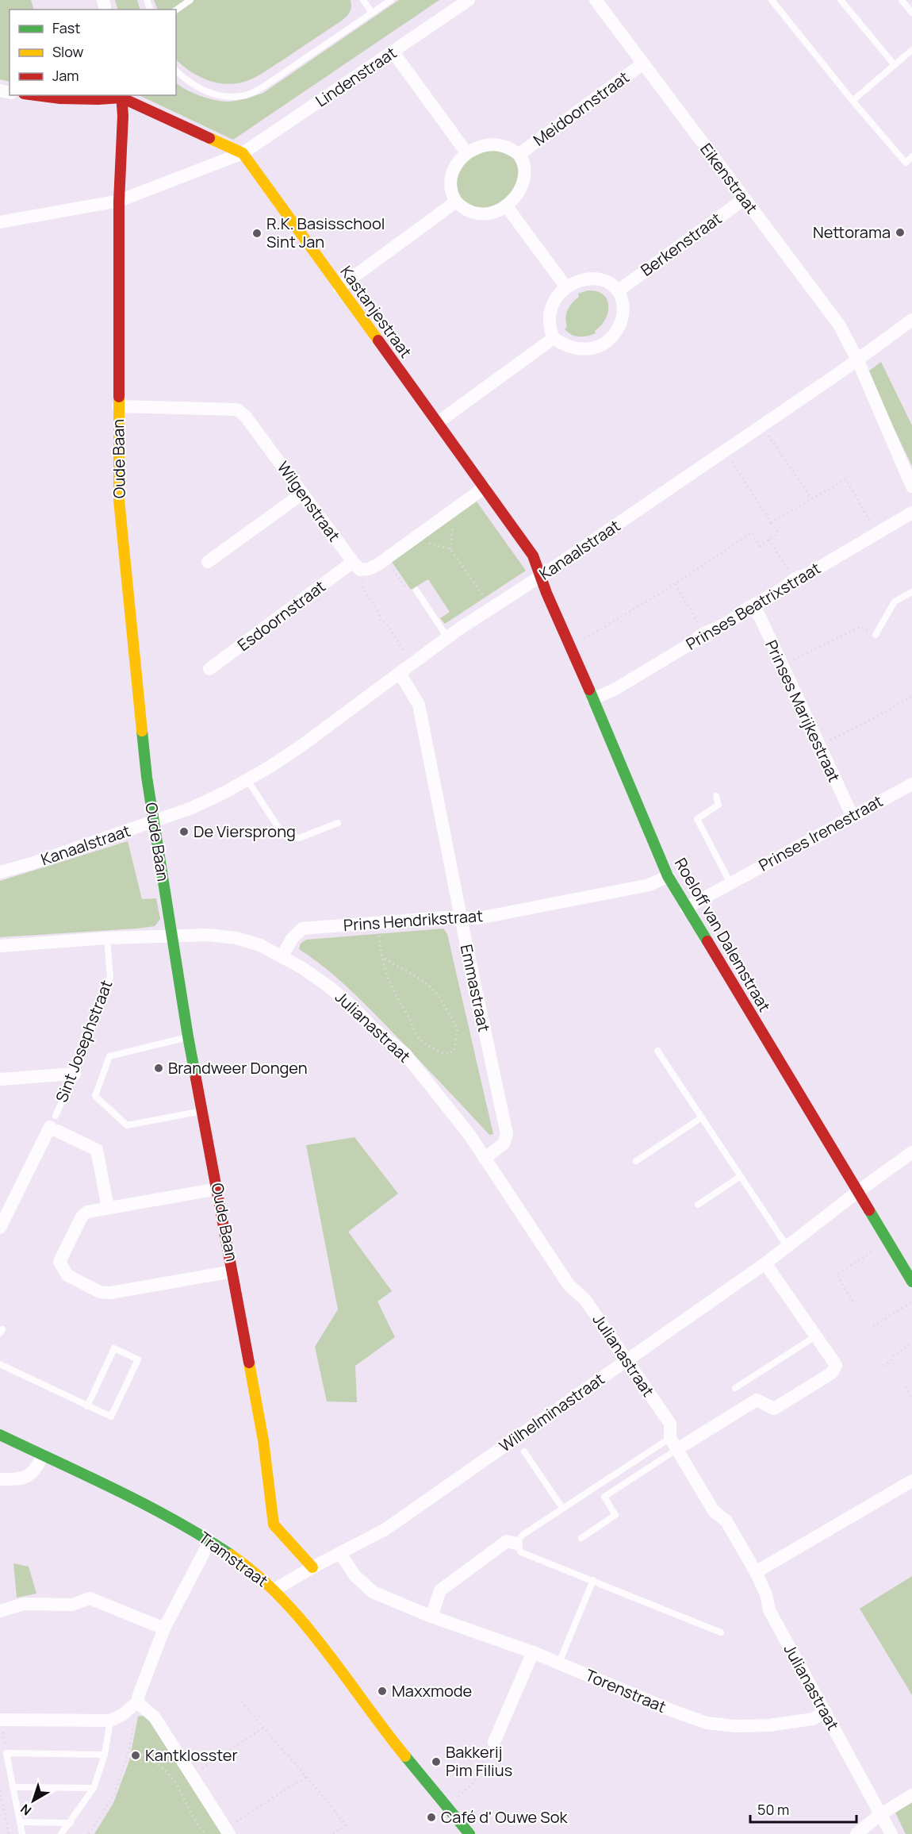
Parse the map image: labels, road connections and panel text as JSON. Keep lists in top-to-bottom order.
{
  "streets": {
    "street": [
      "Lindenstraat",
      "Meidoornstraat",
      "Eikenstraat",
      "Berkenstraat",
      "Kastanjestraat",
      "Oude Baan",
      "Wilgenstraat",
      "Kanaalstraat",
      "Prinses Beatrixstraat",
      "Esdoornstraat",
      "Prinses Marijkestraat",
      "Prinses Irenestraat",
      "Prins Hendrikstraat",
      "Roeloff van Dalemstraat",
      "Emmastraat",
      "Julianastraat",
      "Sint Josephstraat",
      "Wilhelminastraat",
      "Tramstraat",
      "Torenstraat"
    ]
  },
  "crossings": [
    ["Lindenstraat", "Kastanjestraat"],
    ["Lindenstraat", "Oude Baan"],
    ["Meidoornstraat", "Eikenstraat"],
    ["Eikenstraat", "Berkenstraat"],
    ["Eikenstraat", "Kanaalstraat"],
    ["Kastanjestraat", "Oude Baan"],
    ["Kastanjestraat", "Kanaalstraat"],
    ["Kastanjestraat", "Roeloff van Dalemstraat"],
    ["Oude Baan", "Wilgenstraat"],
    ["Oude Baan", "Kanaalstraat"],
    ["Oude Baan", "Wilhelminastraat"],
    ["Wilgenstraat", "Esdoornstraat"],
    ["Kanaalstraat", "Roeloff van Dalemstraat"],
    ["Kanaalstraat", "Emmastraat"],
    ["Prinses Beatrixstraat", "Prinses Marijkestraat"],
    ["Prinses Beatrixstraat", "Roeloff van Dalemstraat"],
    ["Prinses Marijkestraat", "Prinses Irenestraat"],
    ["Prinses Irenestraat", "Roeloff van Dalemstraat"],
    ["Prins Hendrikstraat", "Roeloff van Dalemstraat"],
    ["Prins Hendrikstraat", "Emmastraat"],
    ["Prins Hendrikstraat", "Julianastraat"],
    ["Roeloff van Dalemstraat", "Wilhelminastraat"],
    ["Emmastraat", "Julianastraat"],
    ["Julianastraat", "Wilhelminastraat"],
    ["Julianastraat", "Torenstraat"],
    ["Wilhelminastraat", "Tramstraat"],
    ["Wilhelminastraat", "Torenstraat"]
  ],
  "places": [
    "Nettorama",
    "R.K. Basisschool Sint Jan",
    "De Viersprong",
    "Brandweer Dongen",
    "Maxxmode",
    "Kantklosster",
    "Bakkerij Pim Filius",
    "Café d' Ouwe Sok"
  ],
  "legend": ["Fast", "Slow", "Jam"],
  "scale_bar": "50 m",
  "north": "bottom left"
}
